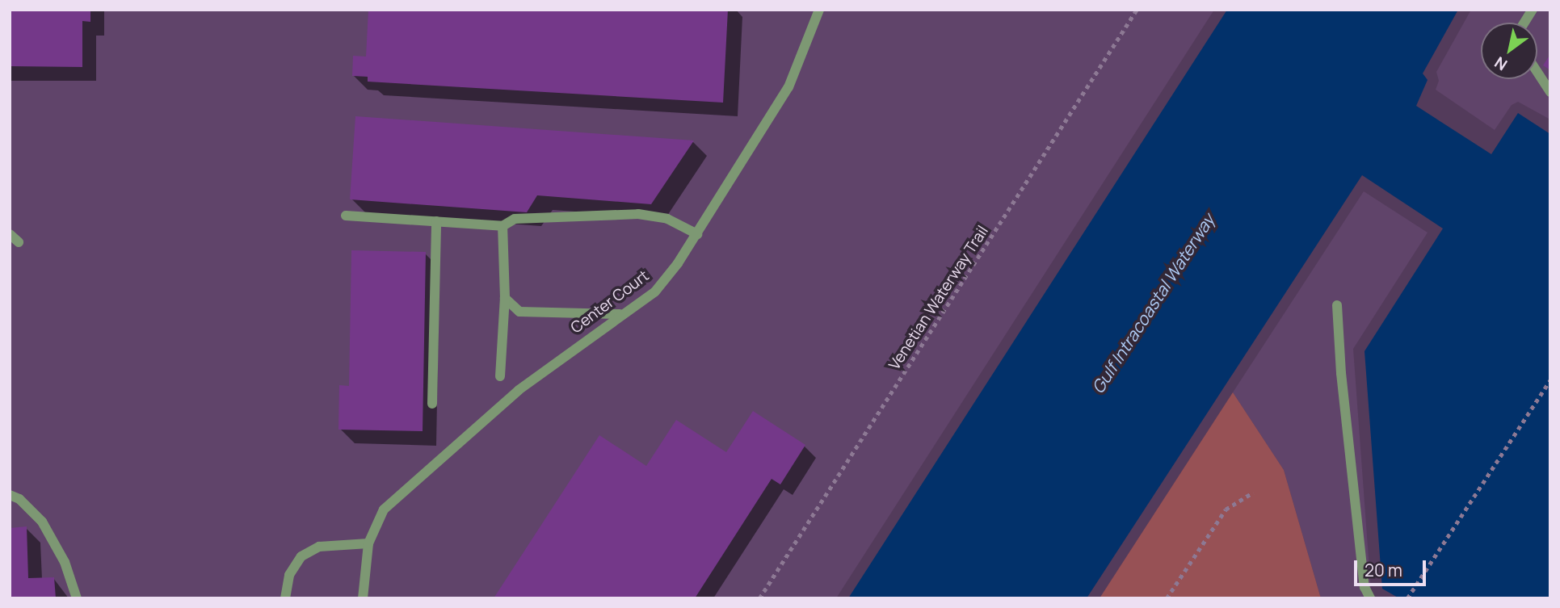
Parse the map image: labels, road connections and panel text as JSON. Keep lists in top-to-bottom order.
{
  "streets": {
    "street": ["Center Court"],
    "path": ["Venetian Waterway Trail"]
  },
  "water": ["Gulf Intracoastal Waterway"],
  "scale_bar": "20 m",
  "north": "bottom left"
}
